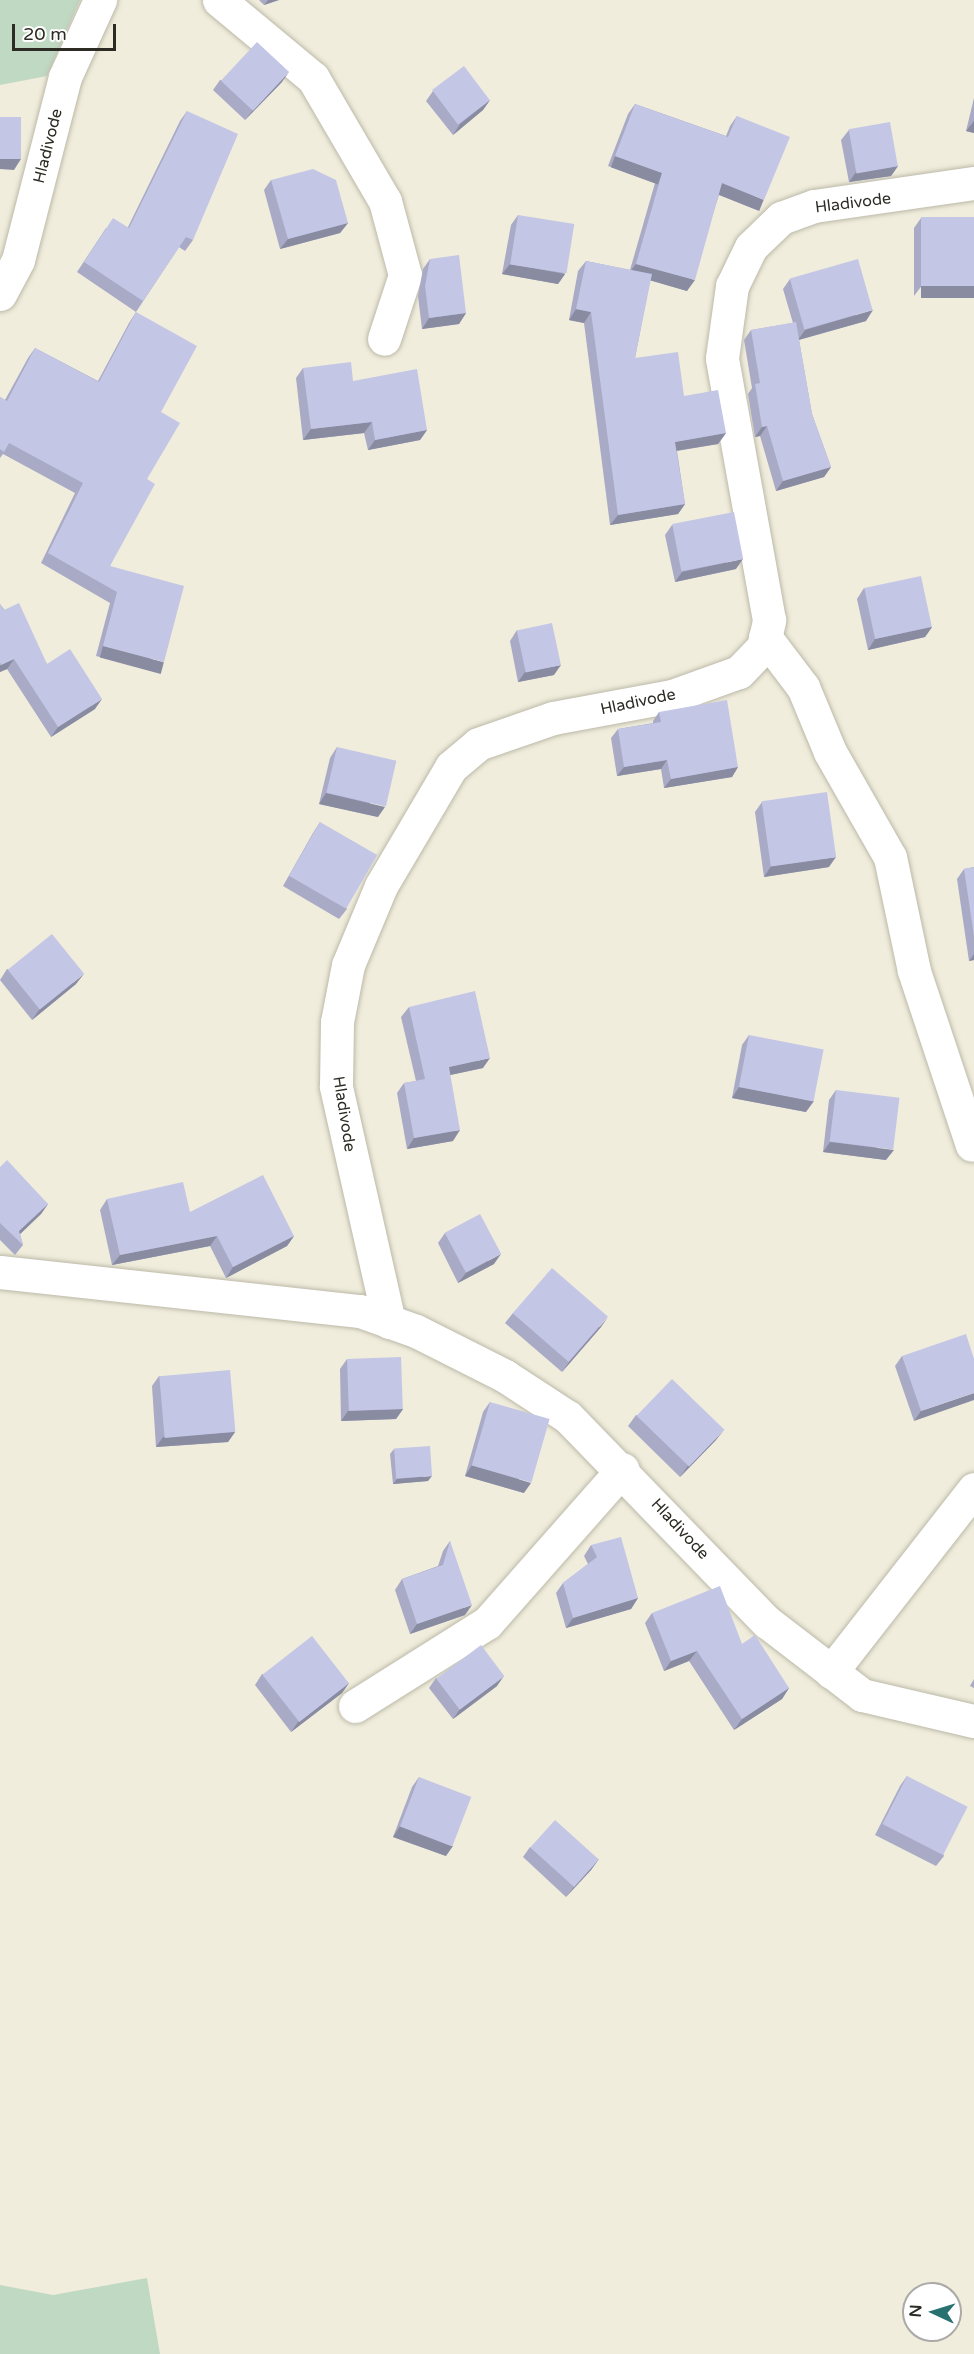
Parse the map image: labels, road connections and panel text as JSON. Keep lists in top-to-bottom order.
{
  "streets": {
    "street": ["Hladivode"]
  },
  "scale_bar": "20 m",
  "north": "left"
}
